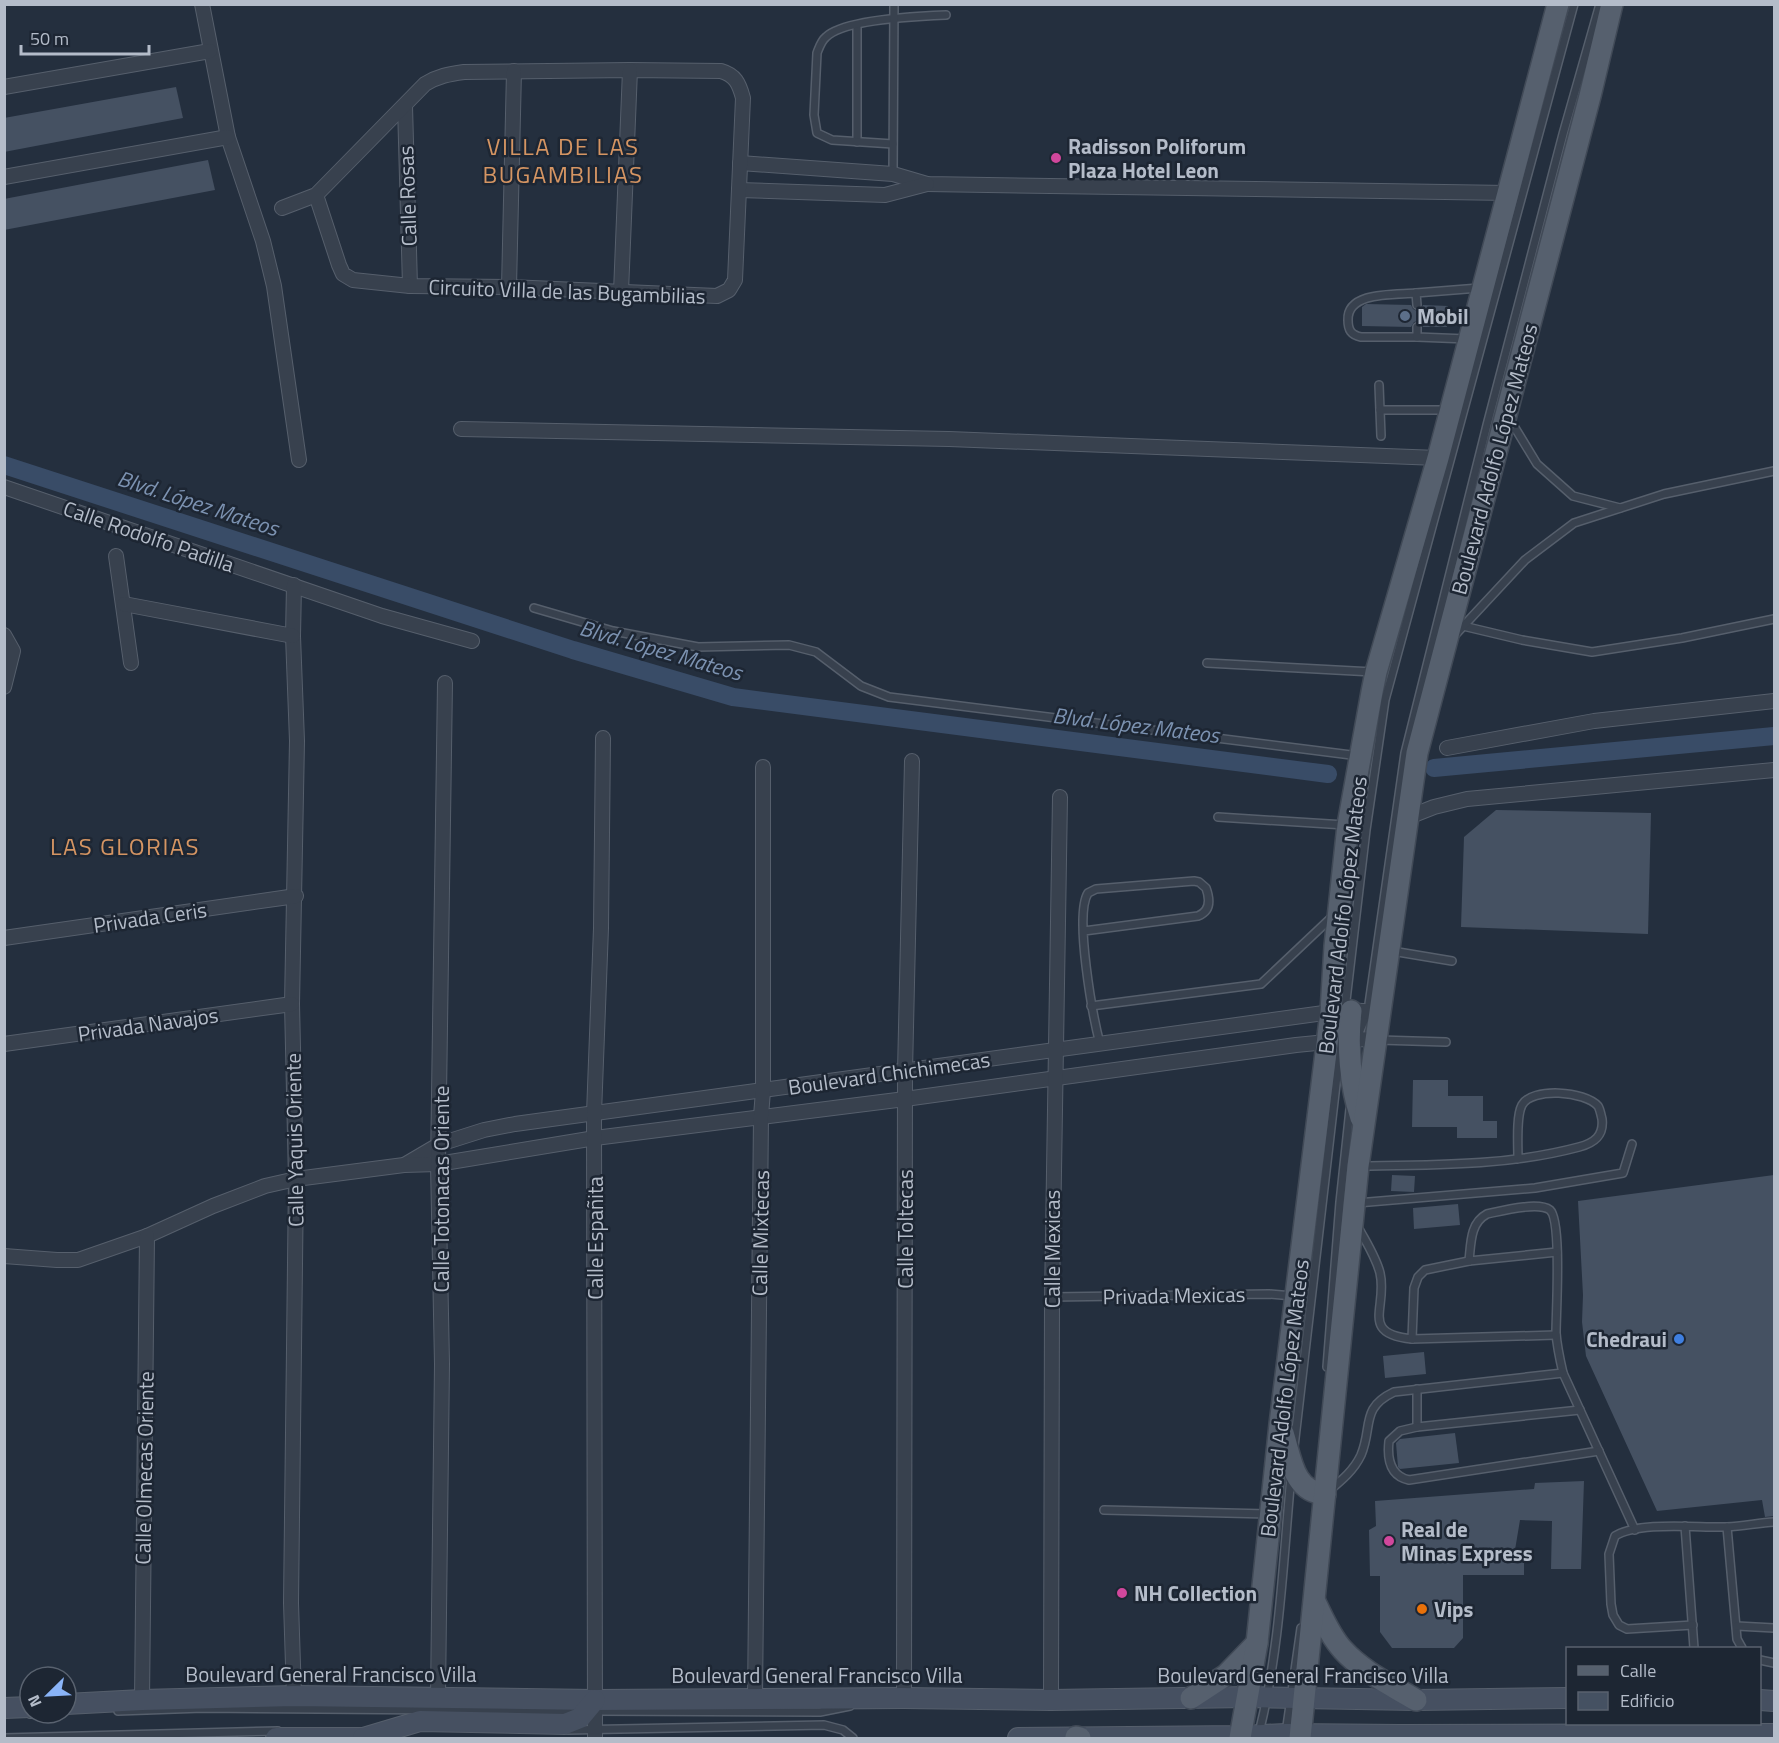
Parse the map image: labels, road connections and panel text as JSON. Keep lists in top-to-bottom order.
{
  "streets": {
    "main road": ["Boulevard Adolfo López Mateos", "Boulevard General Francisco Villa"],
    "street": [
      "Calle Rosas",
      "Circuito Villa de las Bugambilias",
      "Calle Rodolfo Padilla",
      "Privada Ceris",
      "Privada Navajos",
      "Boulevard Chichimecas",
      "Calle Yaquis Oriente",
      "Calle Totonacas Oriente",
      "Calle Toltecas",
      "Calle Mixtecas",
      "Calle Españita",
      "Calle Mexicas",
      "Calle Olmecas Oriente"
    ],
    "lane": ["Privada Mexicas"]
  },
  "crossings": [
    ["Calle Rosas", "Circuito Villa de las Bugambilias"],
    ["Boulevard Adolfo López Mateos", "Boulevard Chichimecas"],
    ["Boulevard Adolfo López Mateos", "Privada Mexicas"],
    ["Boulevard Adolfo López Mateos", "Boulevard General Francisco Villa"],
    ["Calle Rodolfo Padilla", "Calle Yaquis Oriente"],
    ["Privada Ceris", "Calle Yaquis Oriente"],
    ["Privada Navajos", "Calle Yaquis Oriente"],
    ["Boulevard Chichimecas", "Calle Yaquis Oriente"],
    ["Boulevard Chichimecas", "Calle Totonacas Oriente"],
    ["Boulevard Chichimecas", "Calle Toltecas"],
    ["Boulevard Chichimecas", "Calle Mixtecas"],
    ["Boulevard Chichimecas", "Calle Españita"],
    ["Boulevard Chichimecas", "Calle Mexicas"],
    ["Boulevard Chichimecas", "Calle Olmecas Oriente"],
    ["Calle Yaquis Oriente", "Boulevard General Francisco Villa"],
    ["Calle Totonacas Oriente", "Boulevard General Francisco Villa"],
    ["Calle Toltecas", "Boulevard General Francisco Villa"],
    ["Calle Mixtecas", "Boulevard General Francisco Villa"],
    ["Calle Españita", "Boulevard General Francisco Villa"],
    ["Calle Mexicas", "Privada Mexicas"],
    ["Calle Mexicas", "Boulevard General Francisco Villa"],
    ["Calle Olmecas Oriente", "Boulevard General Francisco Villa"]
  ],
  "districts": ["VILLA DE LAS BUGAMBILIAS", "LAS GLORIAS"],
  "water": ["Blvd. López Mateos"],
  "places": [
    "Radisson Poliforum Plaza Hotel Leon",
    "Mobil",
    "Chedraui",
    "Real de Minas Express",
    "NH Collection",
    "Vips"
  ],
  "legend": ["Calle", "Edificio"],
  "scale_bar": "50 m",
  "north": "bottom left"
}
